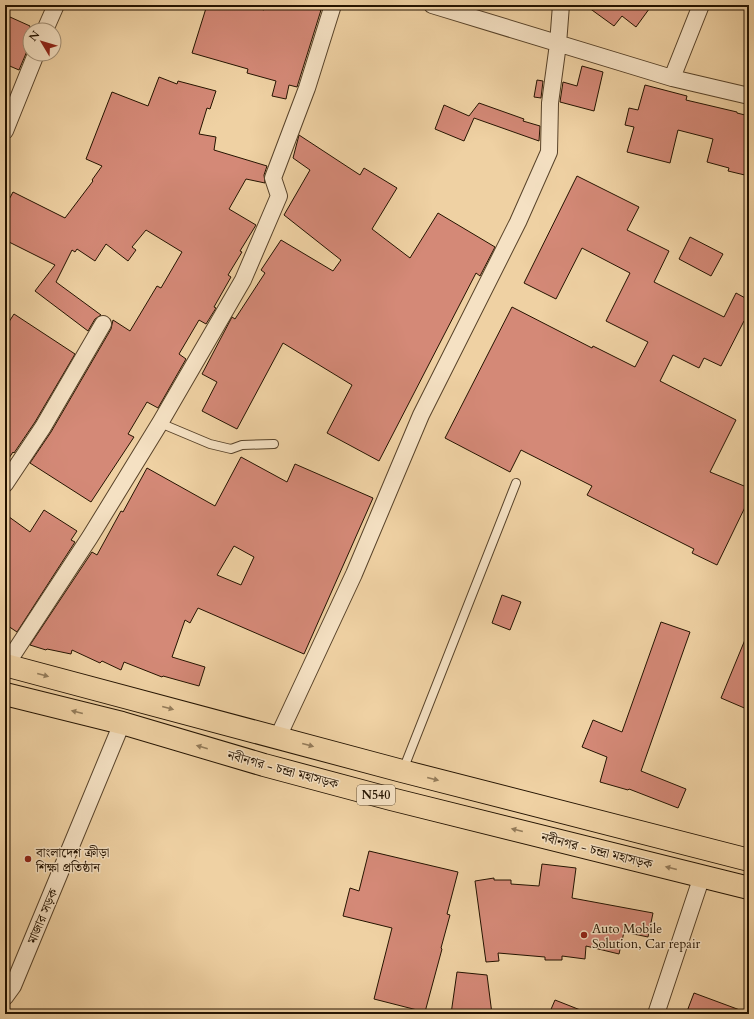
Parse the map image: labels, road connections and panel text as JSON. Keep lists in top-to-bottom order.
{
  "streets": {
    "highway": ["নবীনগর - চন্দ্রা মহাসড়ক", "N540"],
    "street": ["মাজার সড়ক"]
  },
  "crossings": [
    ["নবীনগর - চন্দ্রা মহাসড়ক", "মাজার সড়ক"]
  ],
  "places": ["বাংলাদেশ ক্রীড়া শিক্ষা প্রতিষ্ঠান", "Auto Mobile Solution, Car repair"],
  "north": "top left"
}
